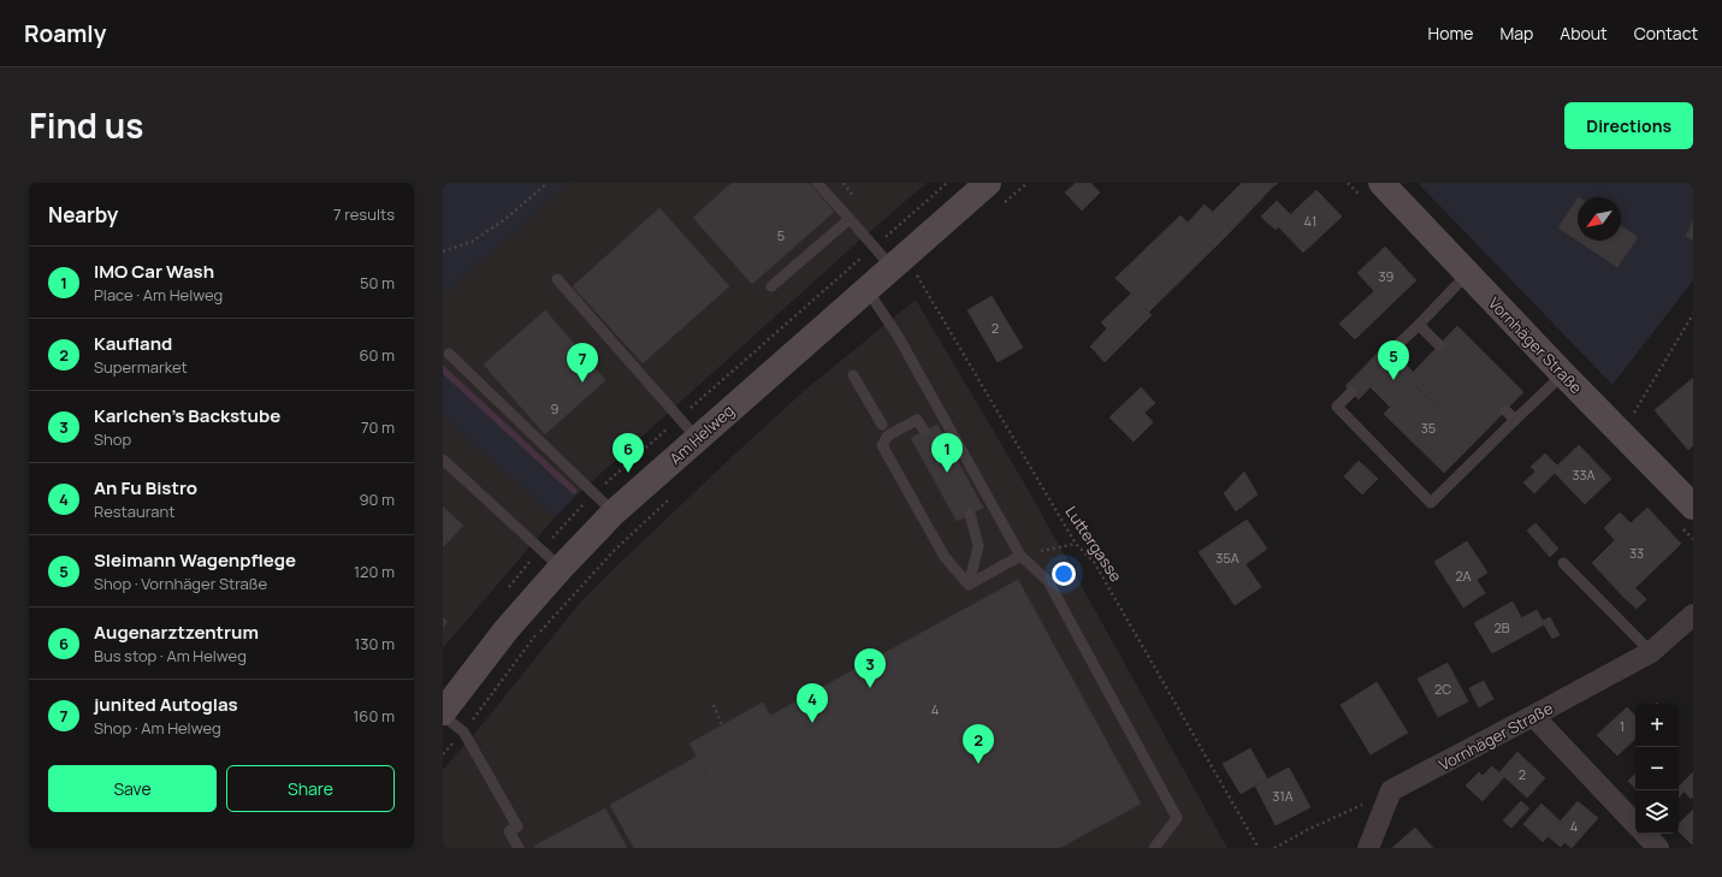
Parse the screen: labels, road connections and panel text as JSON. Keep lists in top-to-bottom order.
{
  "streets": {
    "main road": ["Vornhäger Straße", "Am Helweg"],
    "path": ["Luttergasse"]
  },
  "crossings": [
    ["Am Helweg", "Luttergasse"]
  ],
  "house_numbers": [
    "41",
    "5",
    "39",
    "2",
    "9",
    "35",
    "33A",
    "33",
    "35A",
    "2A",
    "2B",
    "2C",
    "4",
    "1",
    "2",
    "31A",
    "4"
  ],
  "north": "bottom left",
  "page": {
    "header": "Roamly",
    "nav": [
      "Home",
      "Map",
      "About",
      "Contact"
    ],
    "title": "Find us",
    "buttons": [
      "Directions",
      ["Save", "Share"]
    ],
    "heading": ["Nearby", "7 results"],
    "list": [
      {
        "mark": "1",
        "name": "IMO Car Wash",
        "note": "Place · Am Helweg",
        "value": "50 m"
      },
      {
        "mark": "2",
        "name": "Kaufland",
        "note": "Supermarket",
        "value": "60 m"
      },
      {
        "mark": "3",
        "name": "Karlchen's Backstube",
        "note": "Shop",
        "value": "70 m"
      },
      {
        "mark": "4",
        "name": "An Fu Bistro",
        "note": "Restaurant",
        "value": "90 m"
      },
      {
        "mark": "5",
        "name": "Sleimann Wagenpflege",
        "note": "Shop · Vornhäger Straße",
        "value": "120 m"
      },
      {
        "mark": "6",
        "name": "Augenarztzentrum",
        "note": "Bus stop · Am Helweg",
        "value": "130 m"
      },
      {
        "mark": "7",
        "name": "junited Autoglas",
        "note": "Shop · Am Helweg",
        "value": "160 m"
      }
    ],
    "pins": [
      "5",
      "7",
      "1",
      "6",
      "3",
      "4",
      "2"
    ],
    "map_buttons": ["+", "−"]
  }
}
